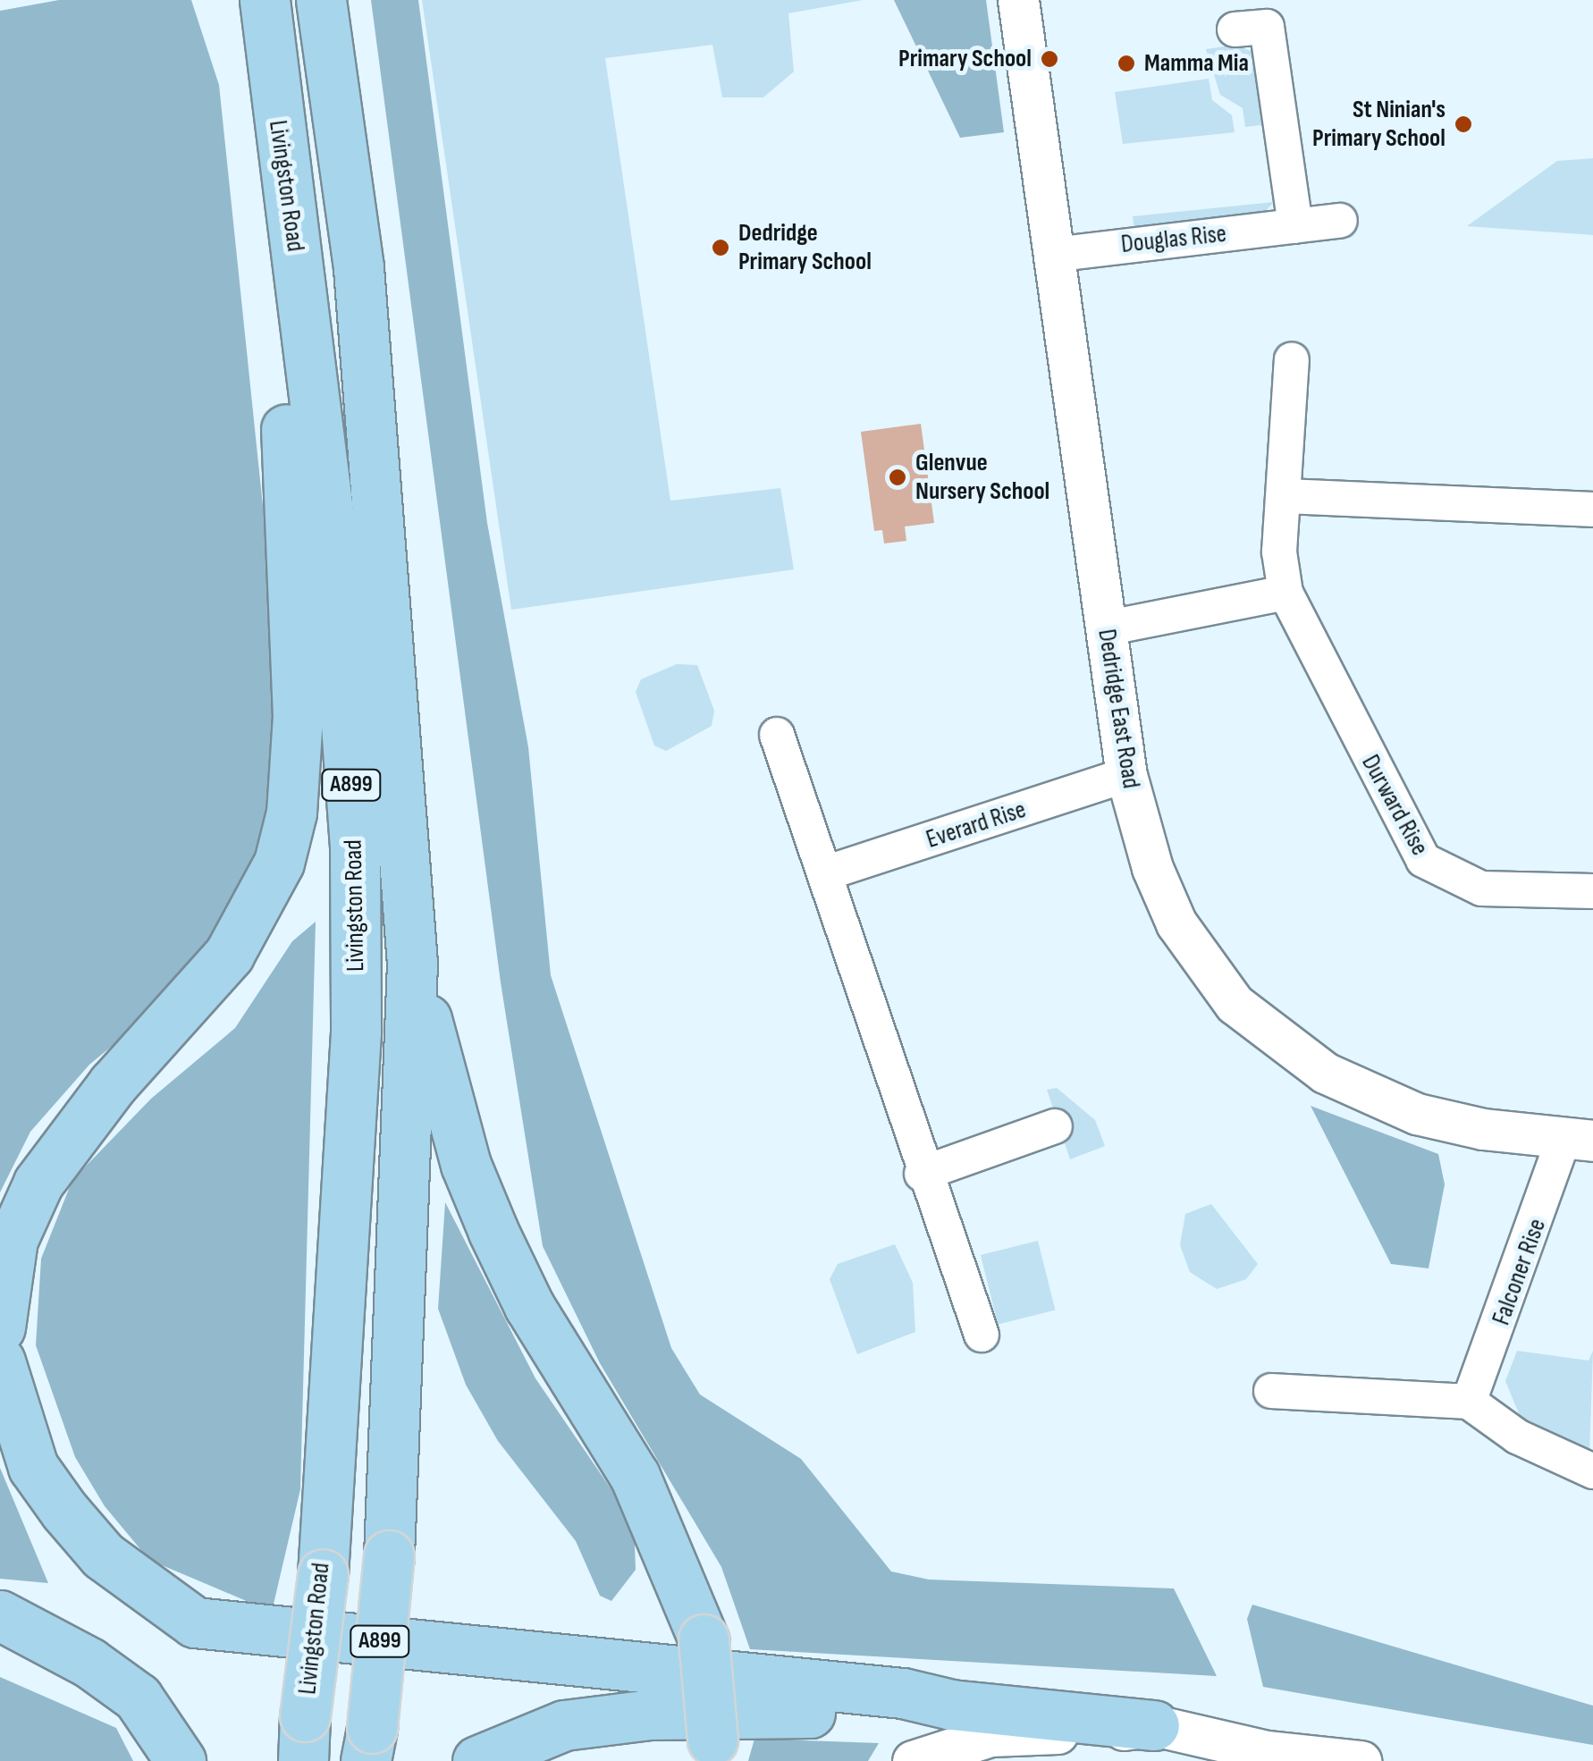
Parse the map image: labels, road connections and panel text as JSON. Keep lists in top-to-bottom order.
{
  "streets": {
    "main road": ["Livingston Road", "A899"],
    "street": [
      "Douglas Rise",
      "Dedridge East Road",
      "Durward Rise",
      "Everard Rise",
      "Falconer Rise"
    ]
  },
  "crossings": [
    ["Douglas Rise", "Dedridge East Road"],
    ["Dedridge East Road", "Everard Rise"],
    ["Dedridge East Road", "Falconer Rise"]
  ],
  "places": [
    "Primary School",
    "Mamma Mia",
    "St Ninian's Primary School",
    "Dedridge Primary School",
    "Glenvue Nursery School"
  ]
}
